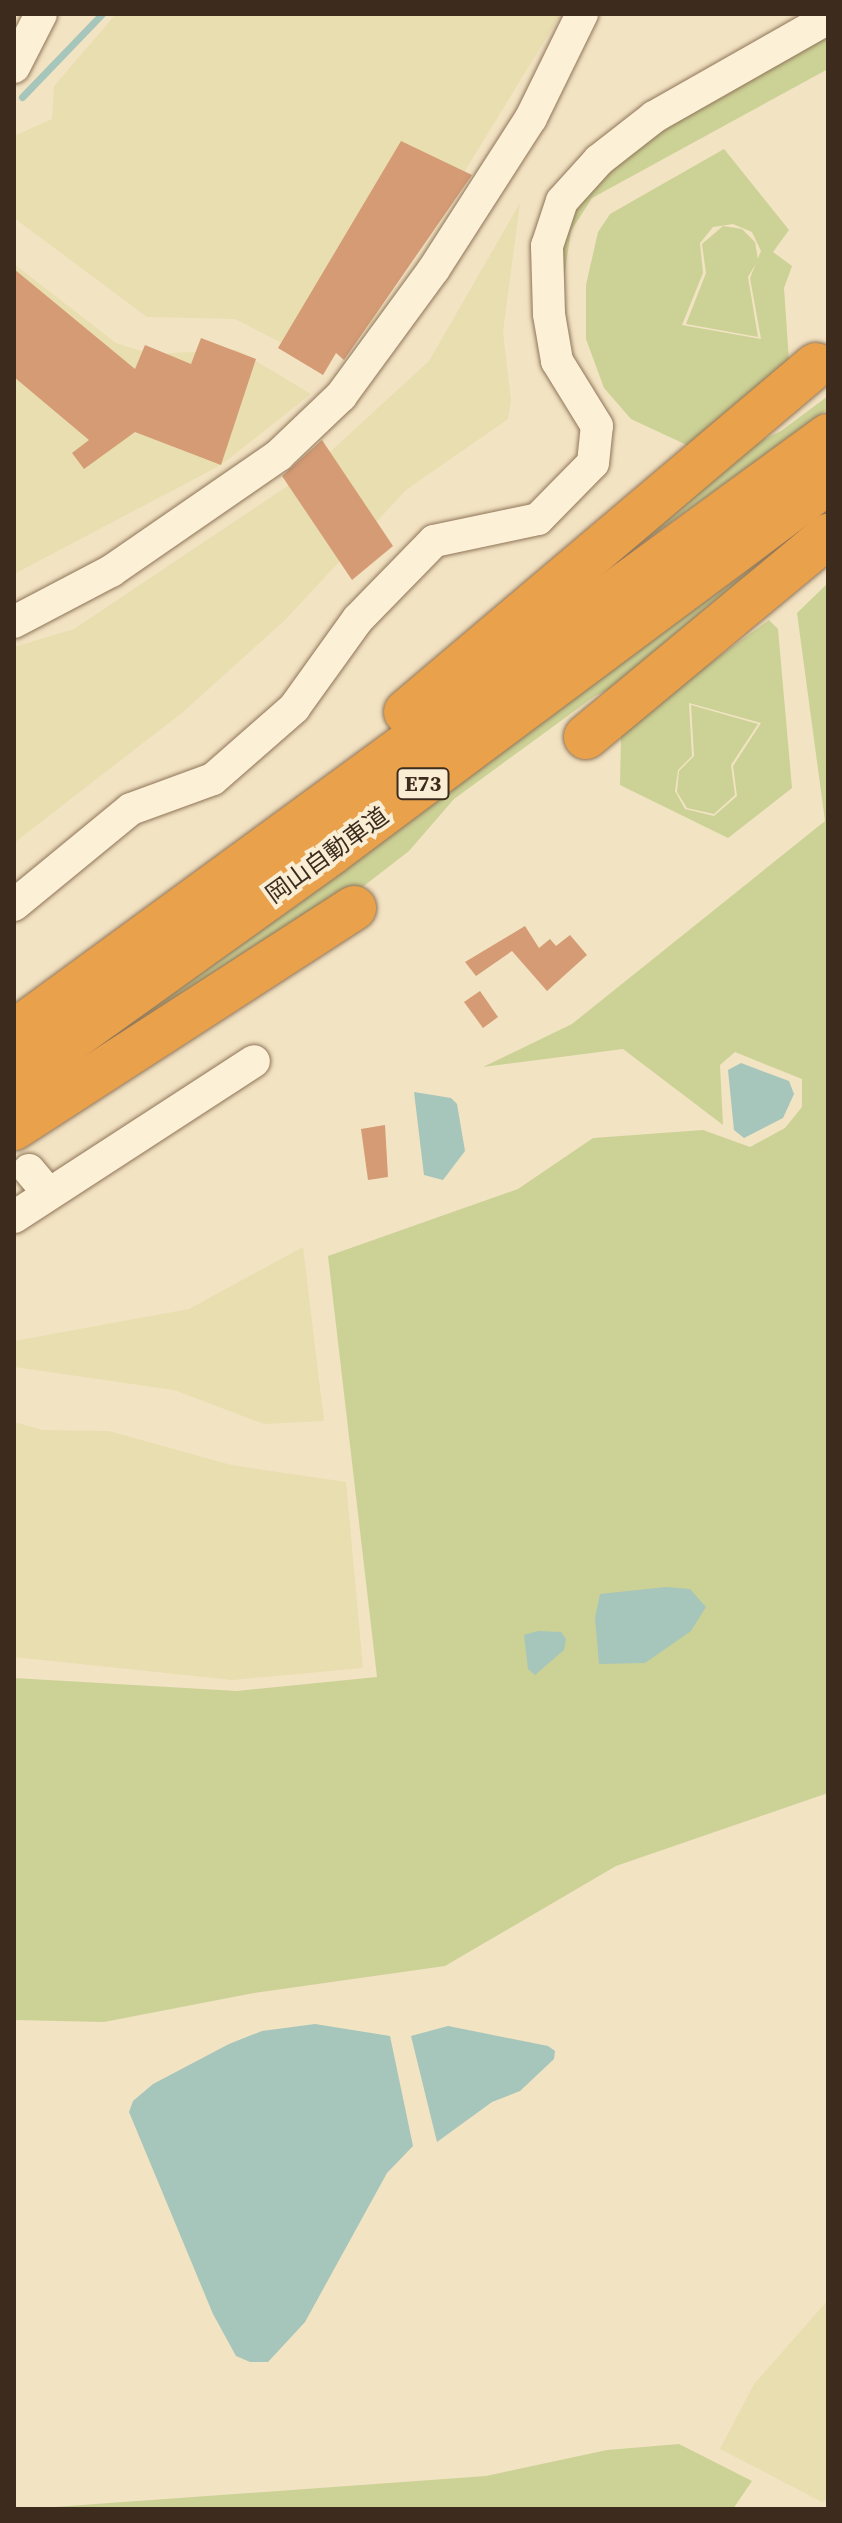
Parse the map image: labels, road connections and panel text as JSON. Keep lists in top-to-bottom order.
{
  "streets": {
    "highway": ["E73", "岡山自動車道"]
  }
}
